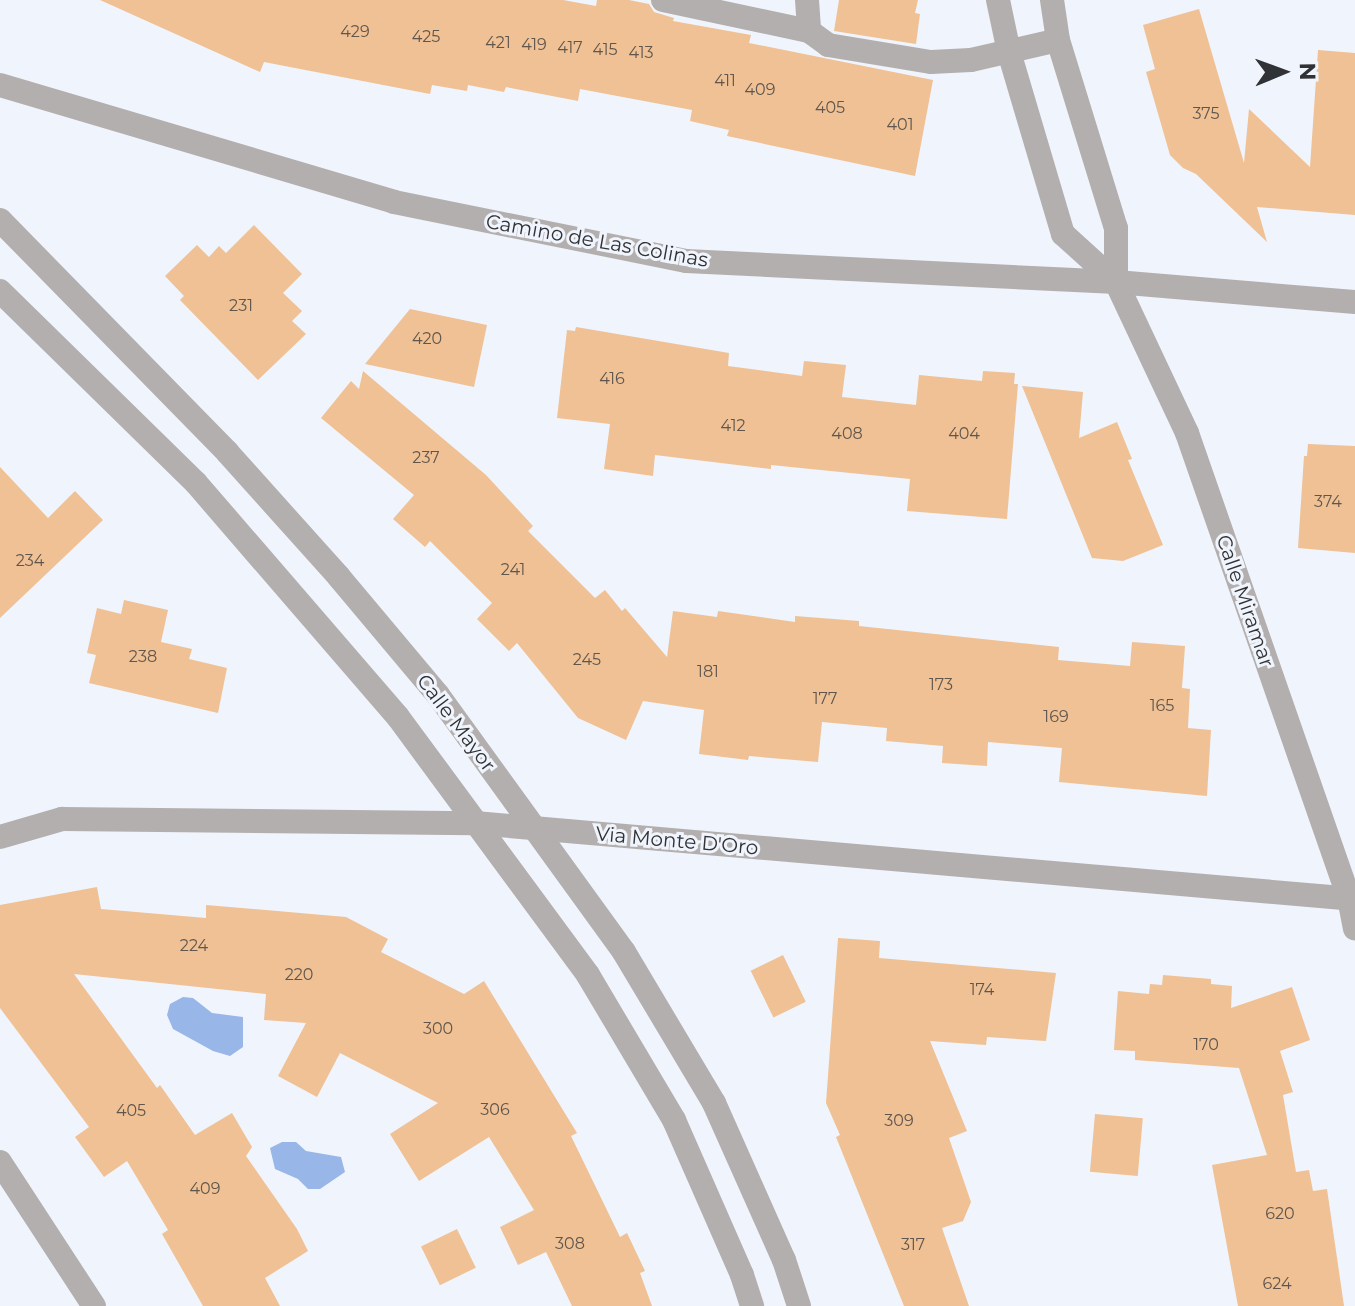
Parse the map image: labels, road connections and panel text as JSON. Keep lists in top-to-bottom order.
{
  "streets": {
    "street": [
      "Camino de Las Colinas",
      "Calle Miramar",
      "Calle Mayor",
      "Via Monte D'Oro"
    ]
  },
  "crossings": [
    ["Camino de Las Colinas", "Calle Miramar"],
    ["Calle Miramar", "Via Monte D'Oro"],
    ["Calle Mayor", "Via Monte D'Oro"]
  ],
  "house_numbers": [
    "429",
    "425",
    "421",
    "419",
    "417",
    "415",
    "413",
    "411",
    "409",
    "405",
    "375",
    "401",
    "231",
    "420",
    "416",
    "412",
    "408",
    "404",
    "237",
    "374",
    "234",
    "241",
    "238",
    "245",
    "181",
    "173",
    "177",
    "165",
    "169",
    "224",
    "220",
    "174",
    "300",
    "170",
    "306",
    "405",
    "309",
    "409",
    "620",
    "308",
    "317",
    "624"
  ],
  "north": "right"
}
